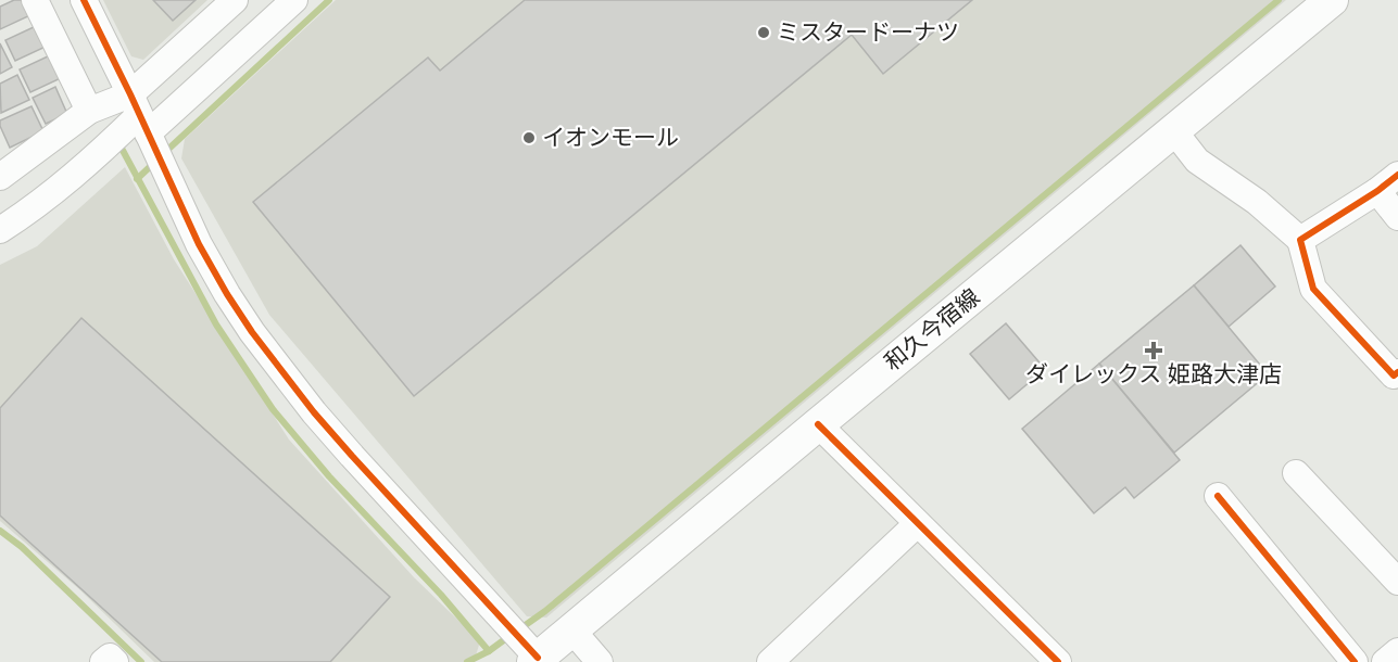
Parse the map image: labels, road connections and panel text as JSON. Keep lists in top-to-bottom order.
{
  "streets": {
    "main road": ["和久今宿線"]
  },
  "places": {
    "other": ["ミスタードーナツ", "イオンモール"],
    "health": ["ダイレックス 姫路大津店"]
  }
}
